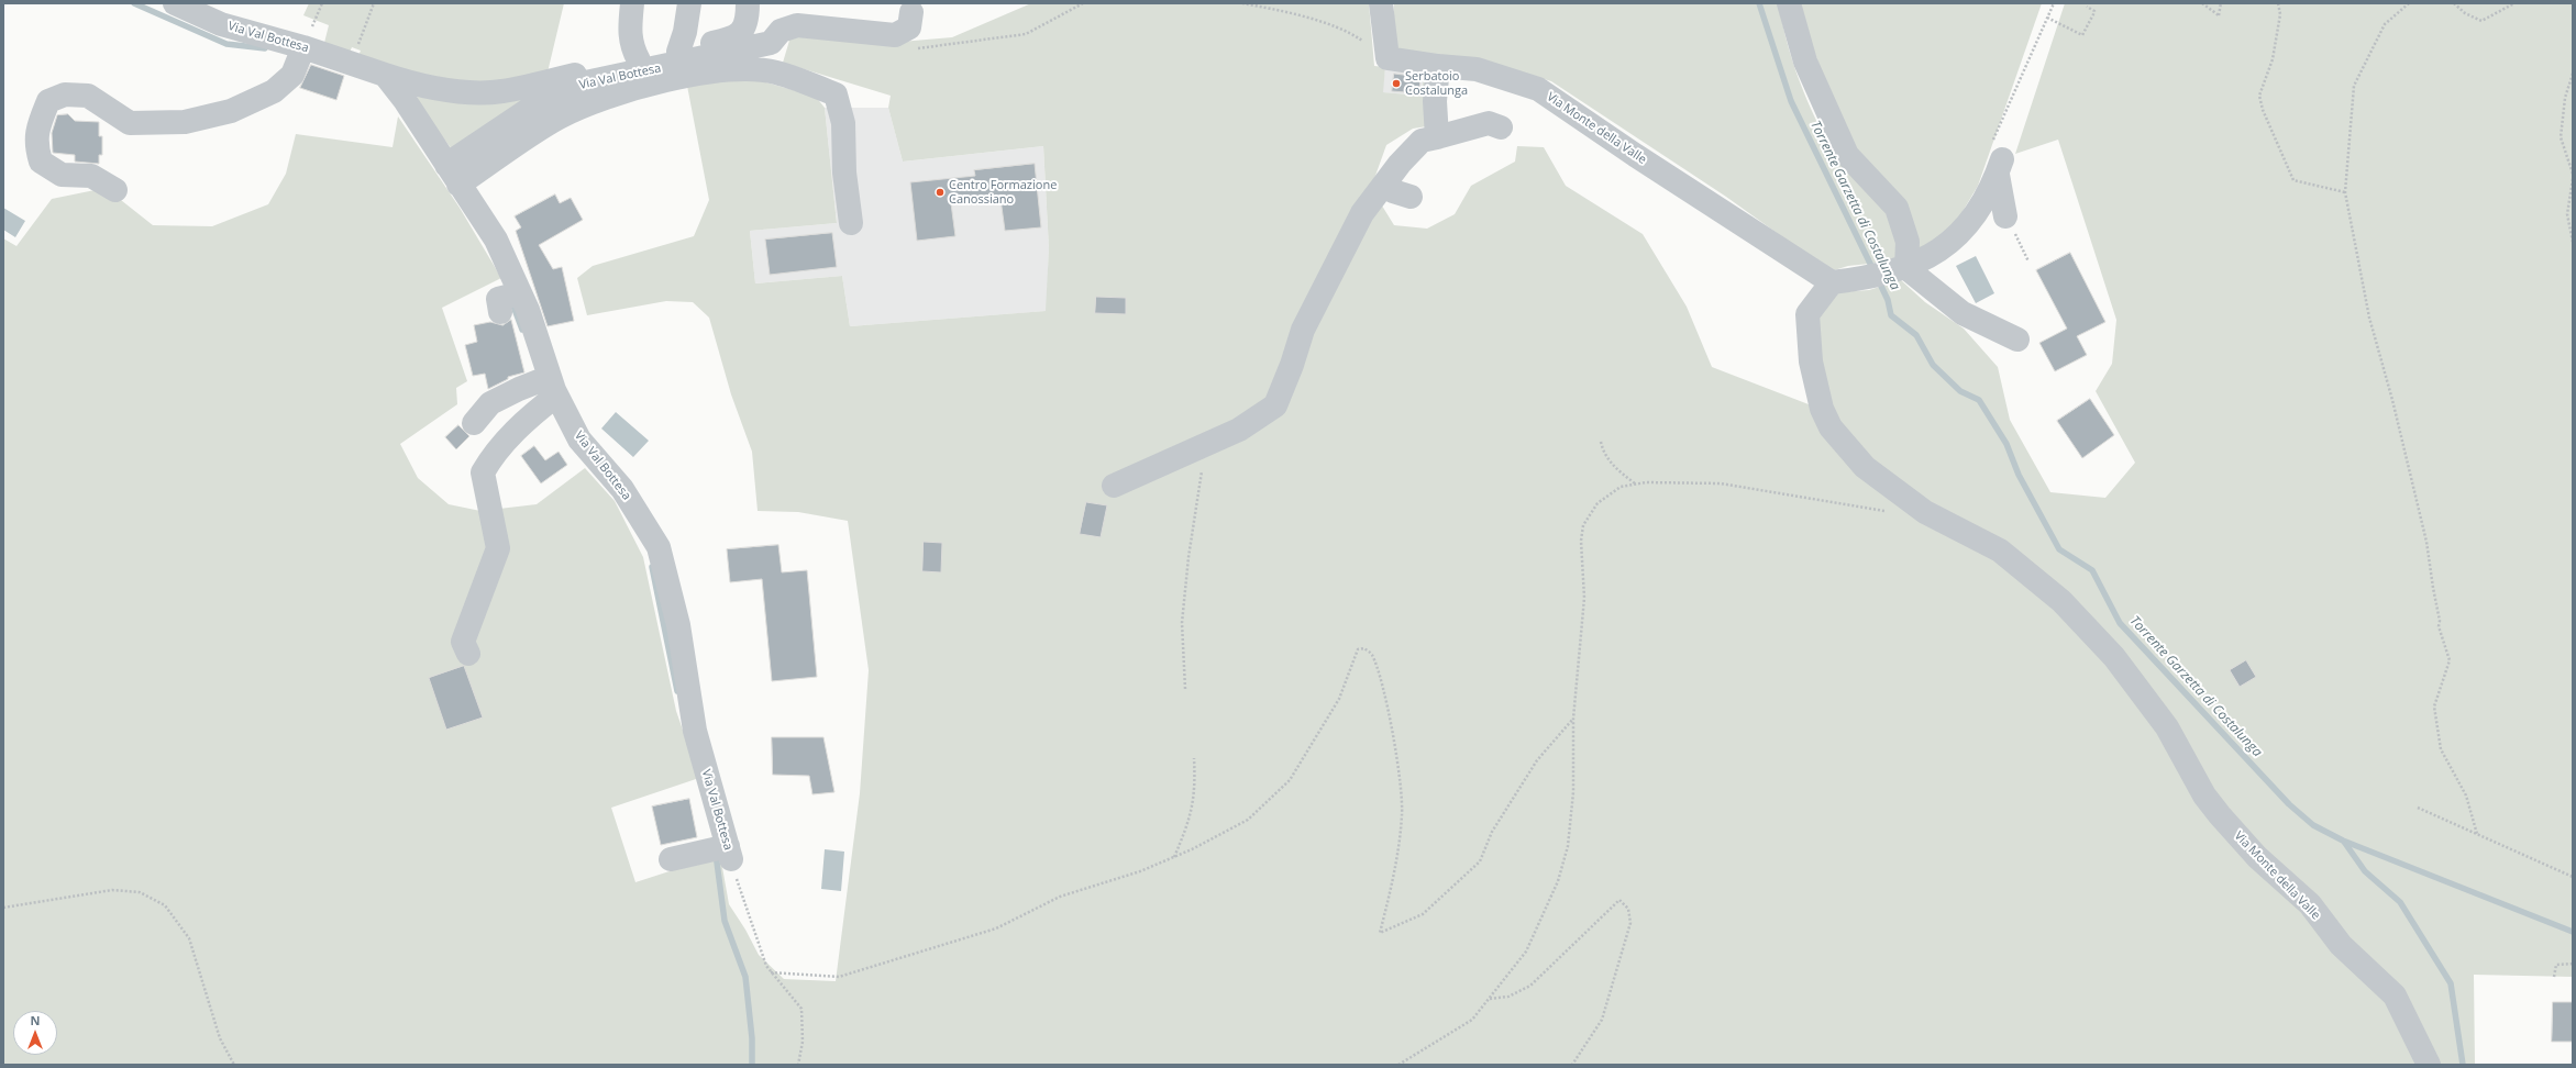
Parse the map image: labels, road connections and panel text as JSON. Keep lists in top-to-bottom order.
{
  "streets": {
    "street": ["Via Val Bottesa", "Via Monte della Valle"]
  },
  "water": ["Torrente Garzetta di Costalunga"],
  "places": ["Serbatoio Costalunga", "Centro Formazione Canossiano"],
  "north": "top"
}
